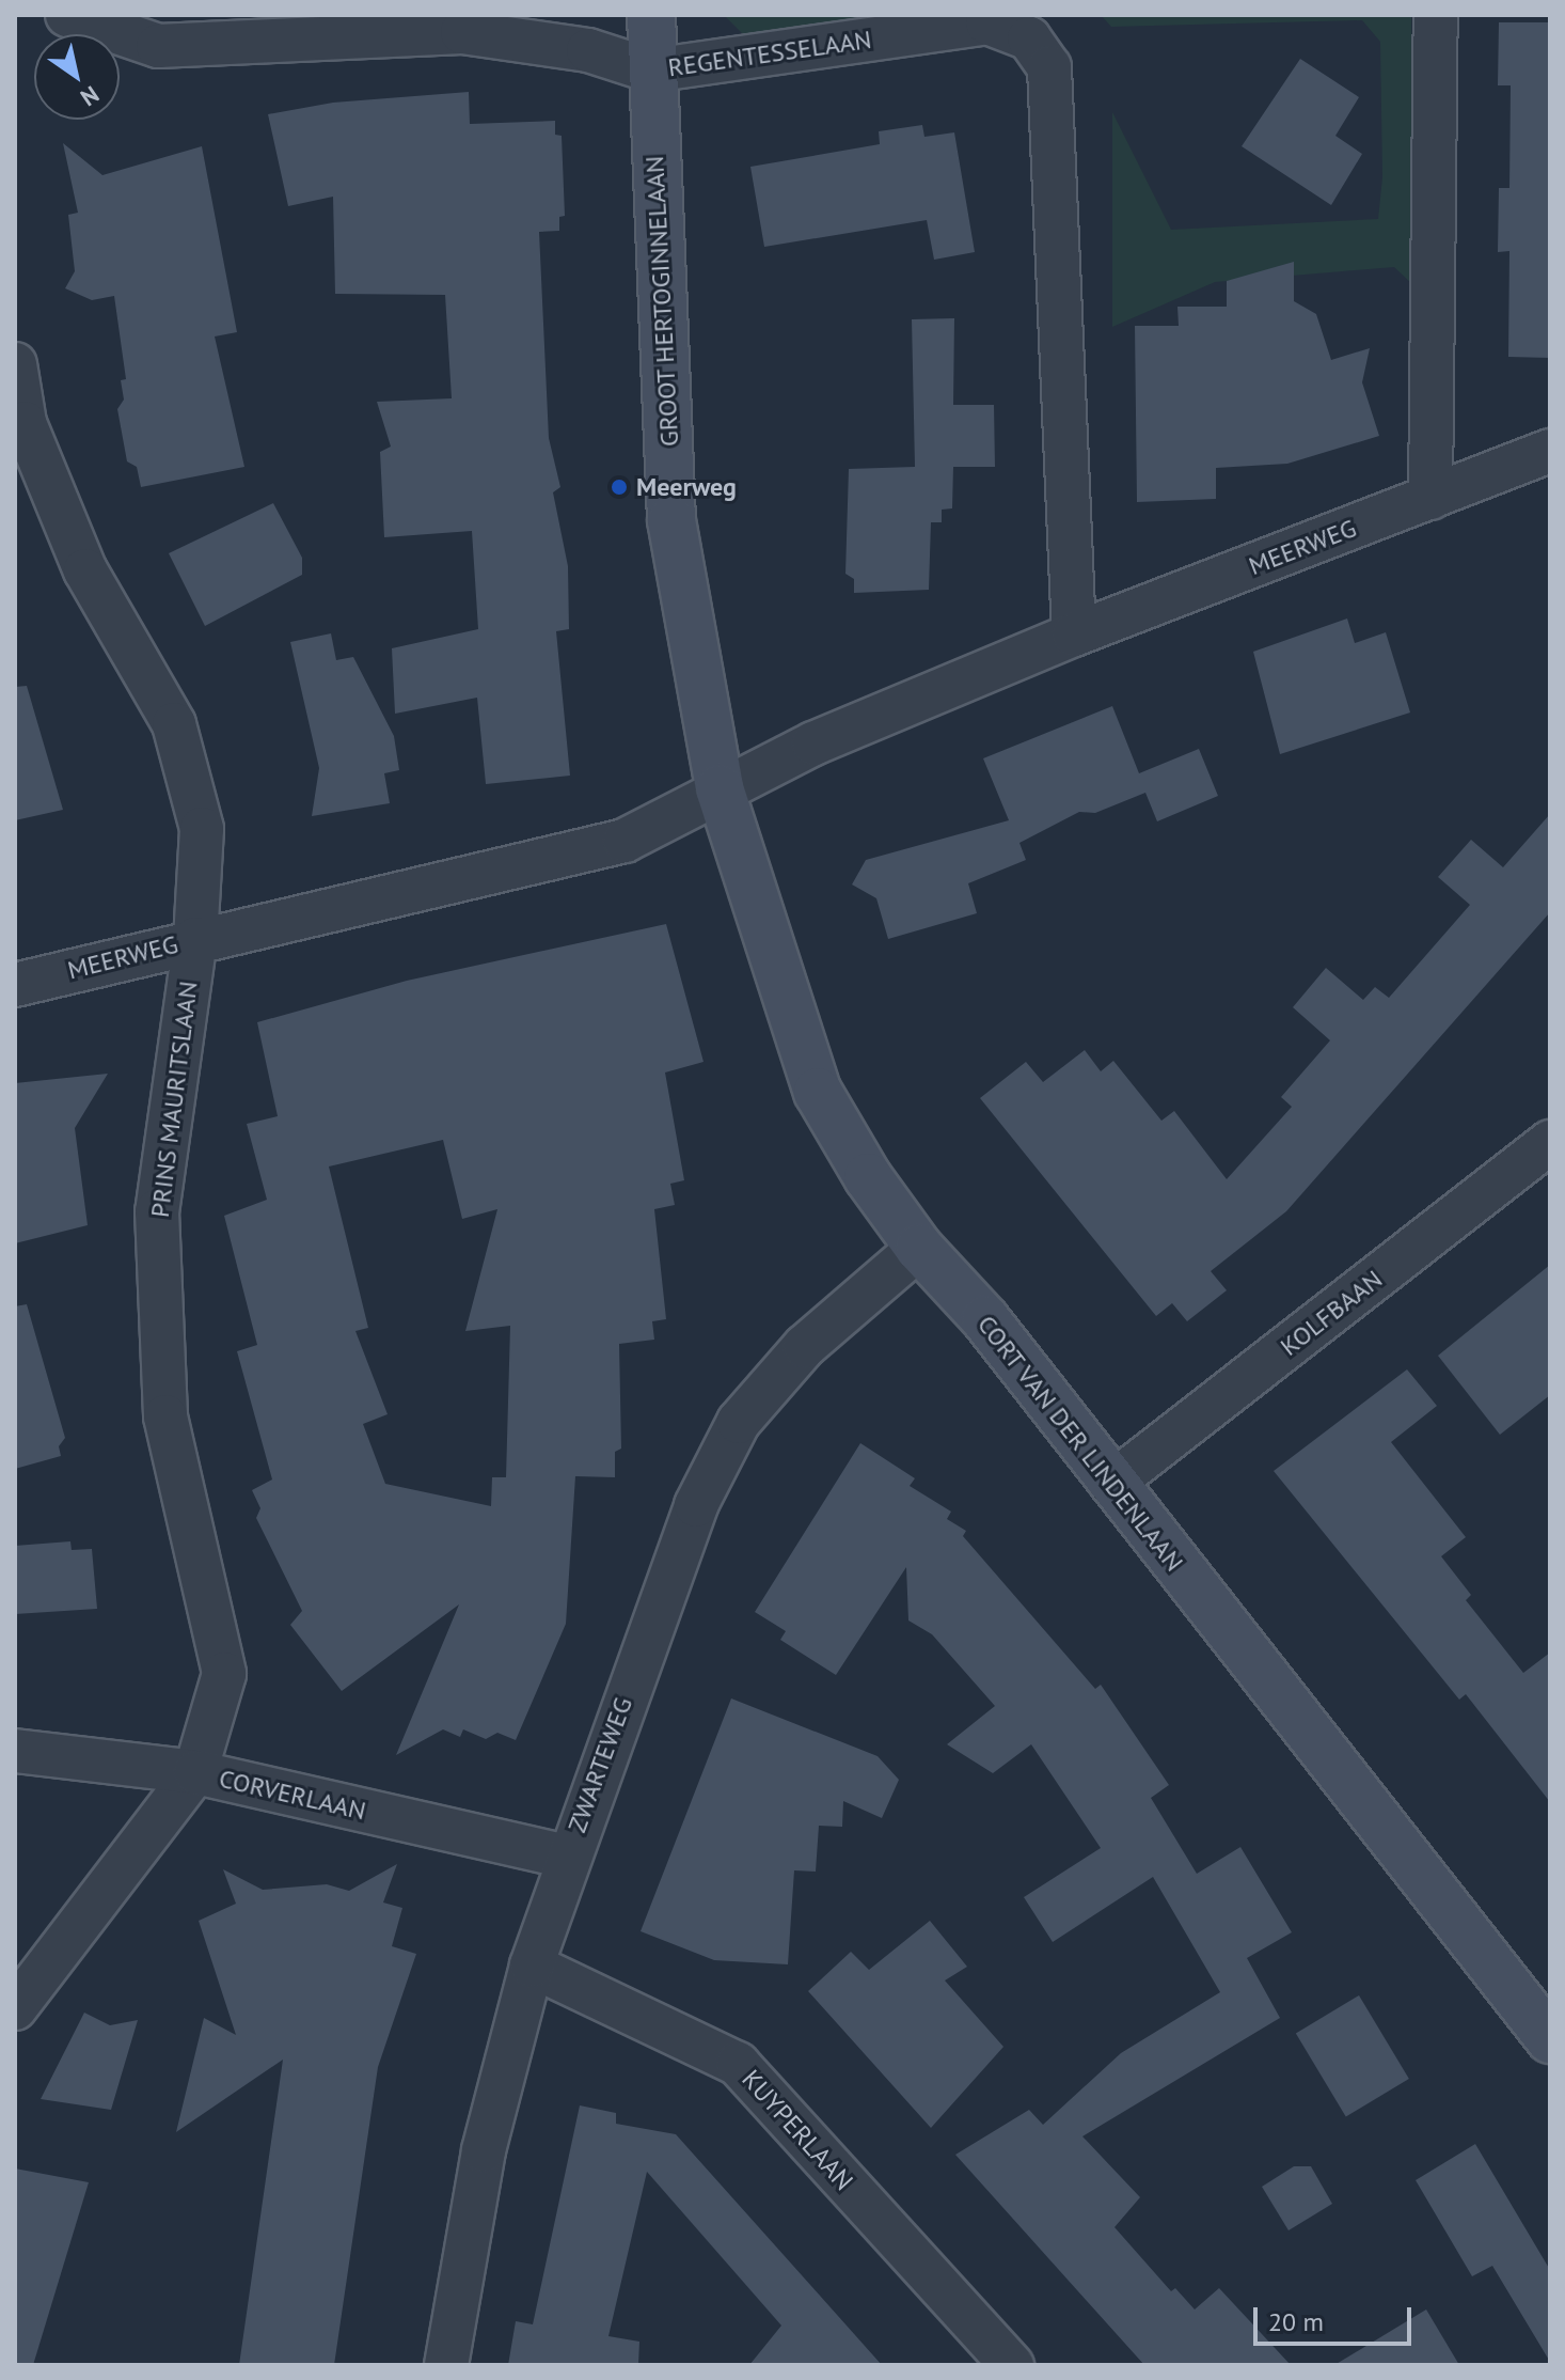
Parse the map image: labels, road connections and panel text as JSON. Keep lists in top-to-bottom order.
{
  "streets": {
    "main road": ["GROOT HERTOGINNELAAN", "CORT VAN DER LINDENLAAN"],
    "street": [
      "REGENTESSELAAN",
      "MEERWEG",
      "PRINS MAURITSLAAN",
      "KOLFBAAN",
      "ZWARTEWEG",
      "CORVERLAAN",
      "KUYPERLAAN"
    ]
  },
  "crossings": [
    ["REGENTESSELAAN", "GROOT HERTOGINNELAAN"],
    ["REGENTESSELAAN", "MEERWEG"],
    ["GROOT HERTOGINNELAAN", "MEERWEG"],
    ["GROOT HERTOGINNELAAN", "CORT VAN DER LINDENLAAN"],
    ["MEERWEG", "PRINS MAURITSLAAN"],
    ["MEERWEG", "CORT VAN DER LINDENLAAN"],
    ["PRINS MAURITSLAAN", "CORVERLAAN"],
    ["KOLFBAAN", "CORT VAN DER LINDENLAAN"],
    ["CORT VAN DER LINDENLAAN", "ZWARTEWEG"],
    ["ZWARTEWEG", "CORVERLAAN"],
    ["ZWARTEWEG", "KUYPERLAAN"]
  ],
  "places": ["Meerweg"],
  "scale_bar": "20 m",
  "north": "bottom right"
}
